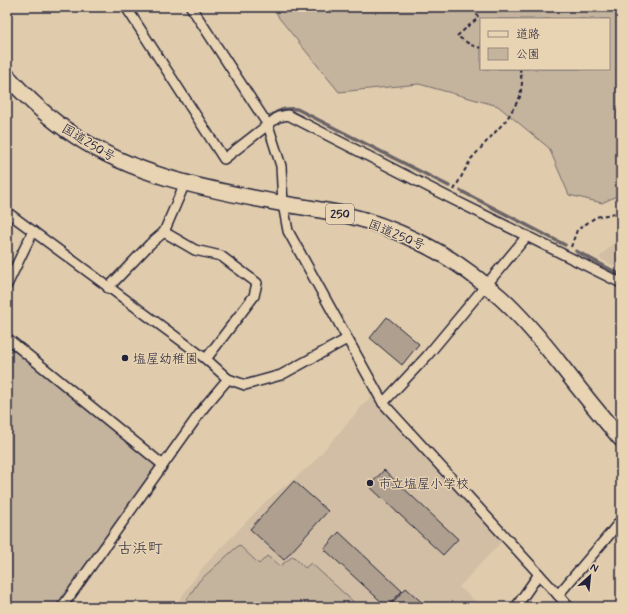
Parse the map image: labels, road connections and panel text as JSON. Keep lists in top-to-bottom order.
{
  "streets": {
    "highway": ["国道250号", "250"]
  },
  "districts": ["古浜町"],
  "places": ["塩屋幼稚園", "市立塩屋小学校"],
  "legend": ["道路", "公園"],
  "north": "top right"
}
